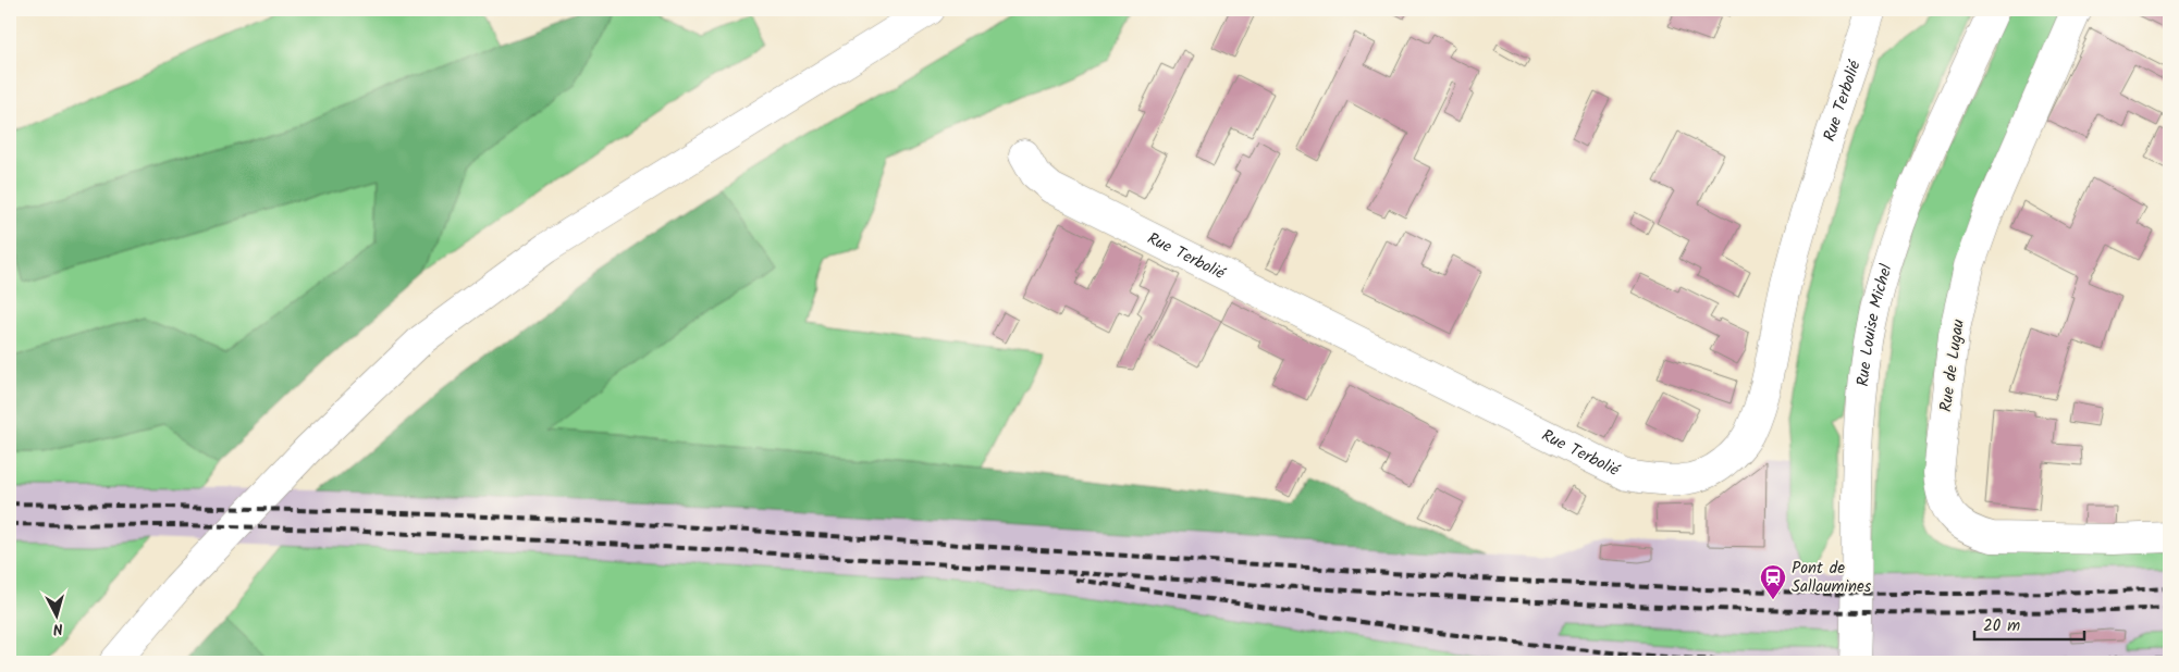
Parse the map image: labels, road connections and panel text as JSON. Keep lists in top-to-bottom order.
{
  "streets": {
    "street": ["Rue Terbolié", "Rue Louise Michel", "Rue de Lugau"]
  },
  "places": {
    "station": ["Pont de Sallaumines"]
  },
  "scale_bar": "20 m",
  "north": "bottom"
}
